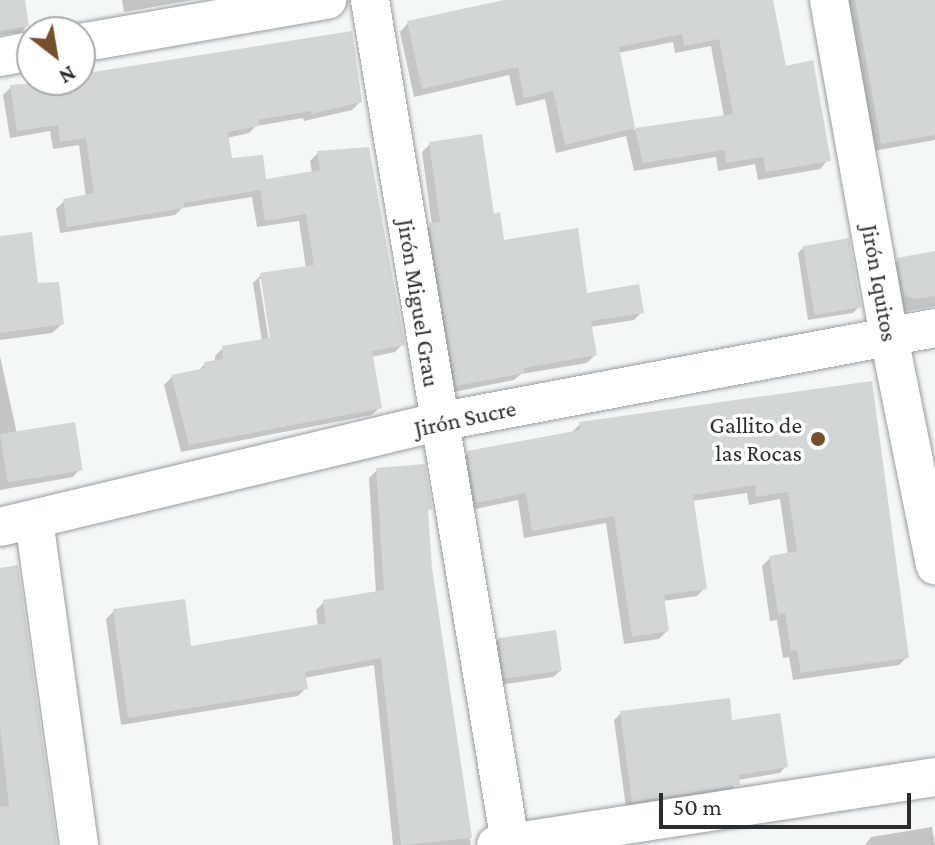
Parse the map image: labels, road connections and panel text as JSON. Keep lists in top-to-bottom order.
{
  "streets": {
    "street": ["Jirón Iquitos", "Jirón Miguel Grau", "Jirón Sucre"]
  },
  "crossings": [
    ["Jirón Iquitos", "Jirón Sucre"],
    ["Jirón Miguel Grau", "Jirón Sucre"]
  ],
  "places": ["Gallito de las Rocas"],
  "scale_bar": "50 m",
  "north": "bottom right"
}
